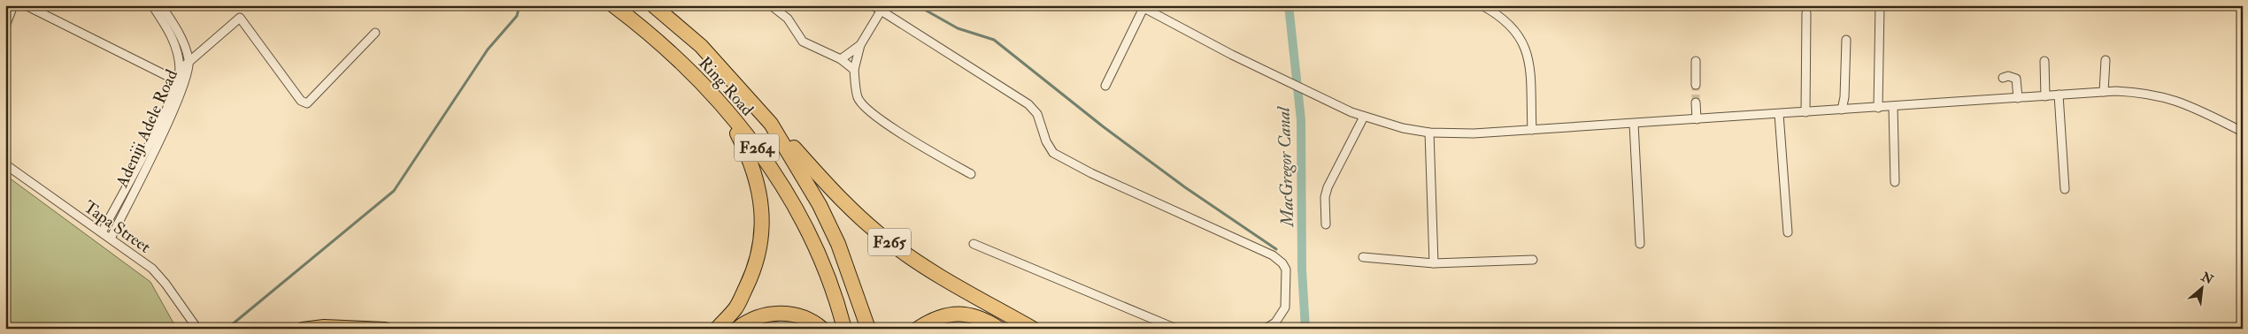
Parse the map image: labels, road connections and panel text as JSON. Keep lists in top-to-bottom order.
{
  "streets": {
    "highway": ["Ring Road", "F264", "F265"],
    "street": ["Adeniji Adele Road", "Tapa Street"]
  },
  "crossings": [
    ["Ring Road", "F265"],
    ["Adeniji Adele Road", "Tapa Street"]
  ],
  "water": ["MacGregor Canal"],
  "north": "top right"
}
